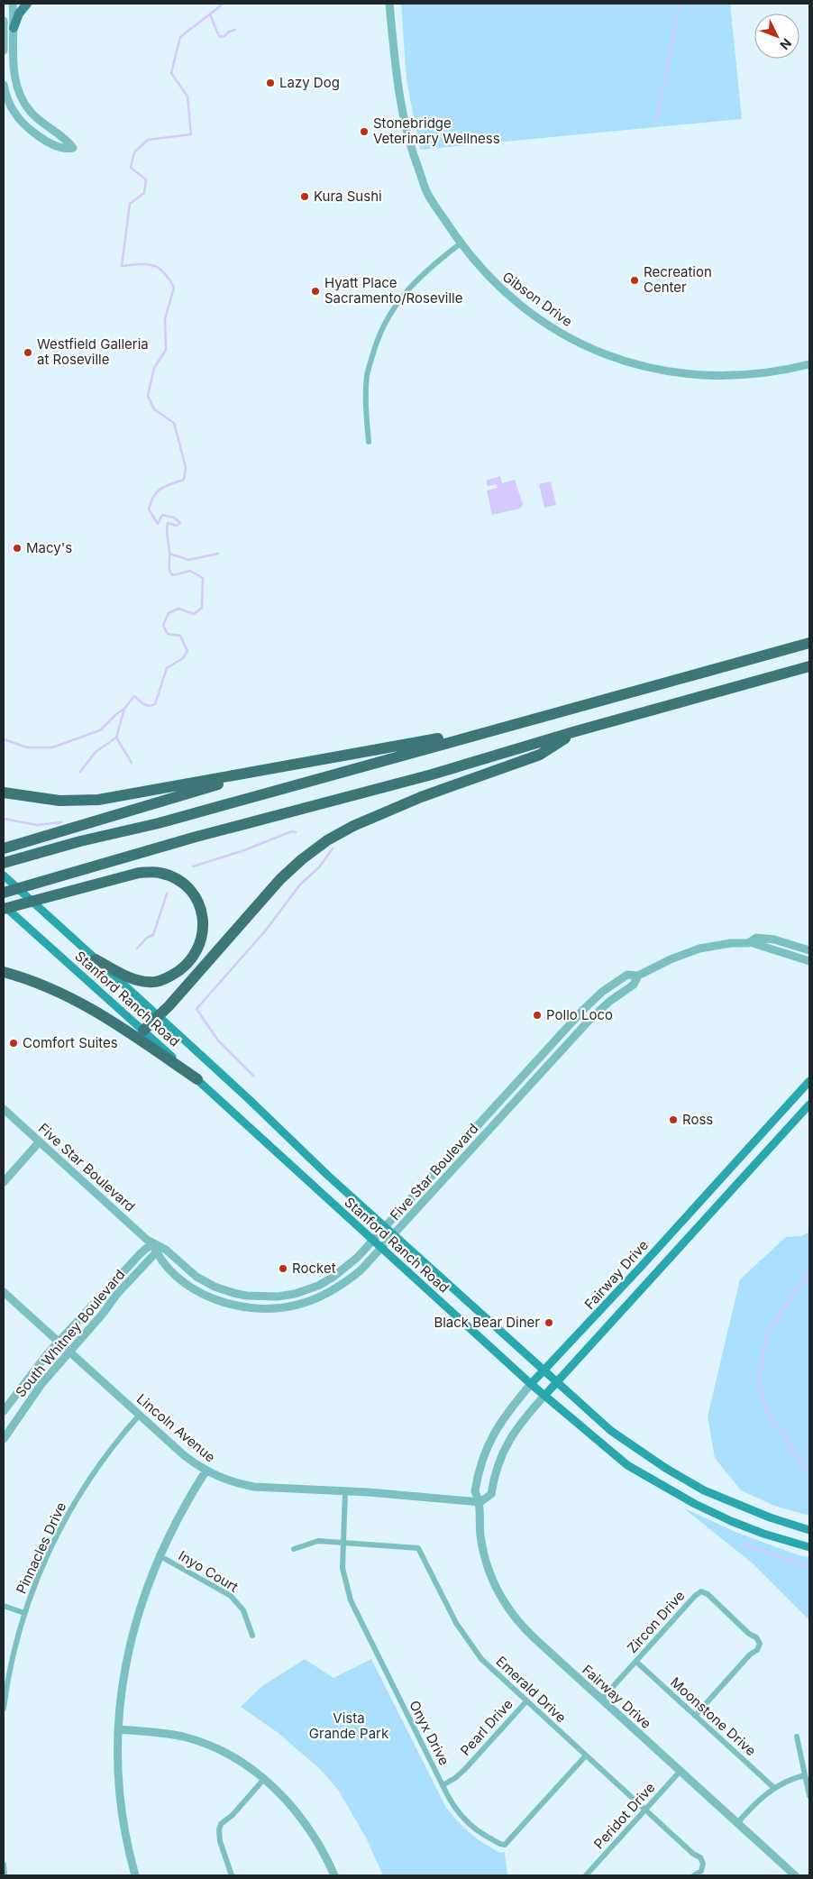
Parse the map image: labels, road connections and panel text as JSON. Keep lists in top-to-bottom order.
{
  "streets": {
    "main road": ["Stanford Ranch Road", "Fairway Drive"],
    "street": [
      "Gibson Drive",
      "Five Star Boulevard",
      "South Whitney Boulevard",
      "Lincoln Avenue",
      "Pinnacles Drive",
      "Inyo Court",
      "Zircon Drive",
      "Emerald Drive",
      "Moonstone Drive",
      "Pearl Drive",
      "Onyx Drive",
      "Peridot Drive"
    ]
  },
  "crossings": [
    ["Stanford Ranch Road", "Five Star Boulevard"],
    ["Stanford Ranch Road", "Fairway Drive"],
    ["Five Star Boulevard", "South Whitney Boulevard"],
    ["Fairway Drive", "Lincoln Avenue"],
    ["Fairway Drive", "Zircon Drive"],
    ["Fairway Drive", "Peridot Drive"],
    ["South Whitney Boulevard", "Lincoln Avenue"],
    ["Lincoln Avenue", "Pinnacles Drive"],
    ["Lincoln Avenue", "Onyx Drive"],
    ["Zircon Drive", "Moonstone Drive"],
    ["Emerald Drive", "Pearl Drive"],
    ["Emerald Drive", "Onyx Drive"],
    ["Emerald Drive", "Peridot Drive"],
    ["Pearl Drive", "Onyx Drive"]
  ],
  "parks": ["Vista Grande Park"],
  "places": [
    "Lazy Dog",
    "Stonebridge Veterinary Wellness",
    "Kura Sushi",
    "Recreation Center",
    "Hyatt Place Sacramento/Roseville",
    "Westfield Galleria at Roseville",
    "Macy's",
    "Pollo Loco",
    "Comfort Suites",
    "Ross",
    "Rocket",
    "Black Bear Diner"
  ],
  "north": "bottom right"
}
